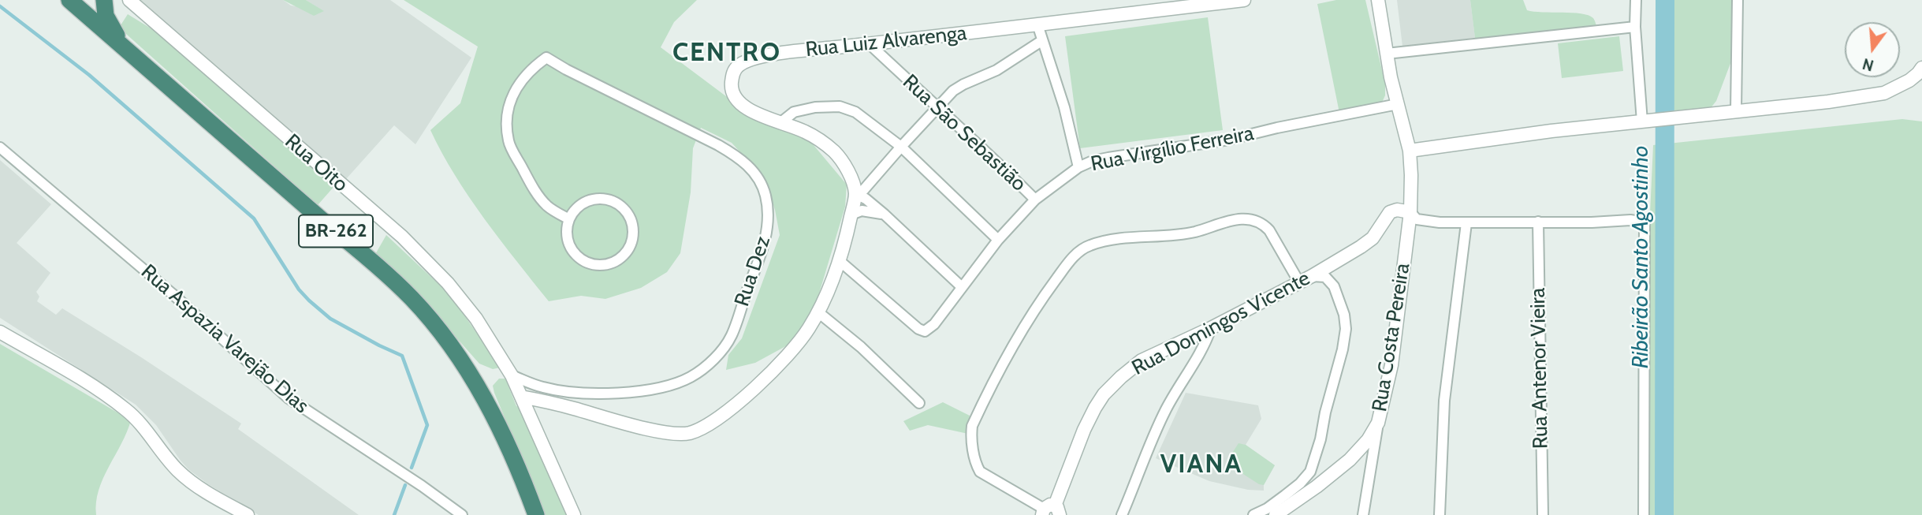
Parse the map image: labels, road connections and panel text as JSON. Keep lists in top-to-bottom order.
{
  "streets": {
    "highway": ["BR-262"],
    "street": [
      "Rua Luiz Alvarenga",
      "Rua São Sebastião",
      "Rua Virgílio Ferreira",
      "Rua Oito",
      "Rua Dez",
      "Rua Domingos Vicente",
      "Rua Costa Pereira",
      "Rua Aspazia Varejão Dias",
      "Rua Antenor Vieira"
    ]
  },
  "crossings": [
    ["Rua Luiz Alvarenga", "Rua São Sebastião"],
    ["Rua São Sebastião", "Rua Virgílio Ferreira"],
    ["Rua Oito", "Rua Dez"],
    ["Rua Domingos Vicente", "Rua Costa Pereira"]
  ],
  "districts": ["CENTRO", "VIANA"],
  "water": ["Ribeirão Santo Agostinho"],
  "north": "bottom"
}
